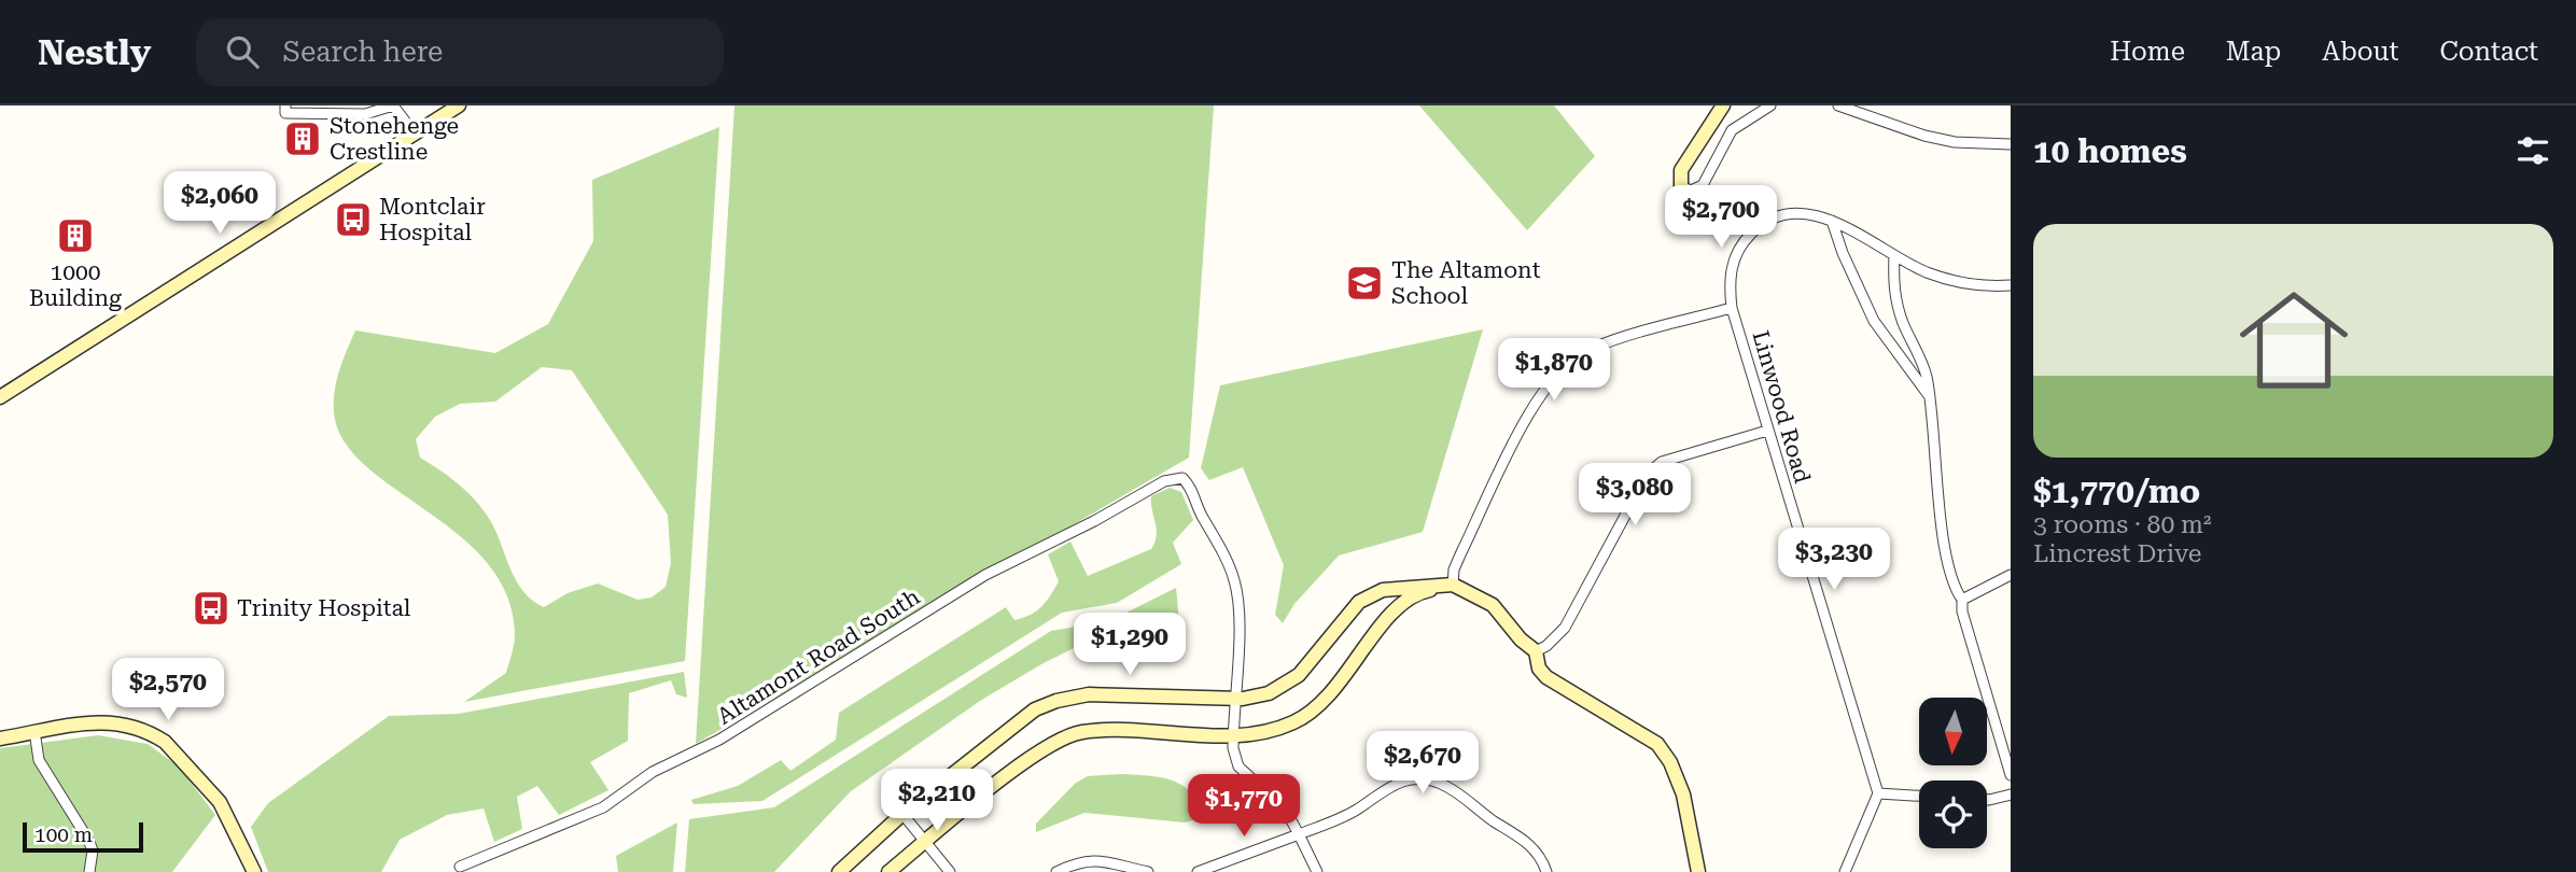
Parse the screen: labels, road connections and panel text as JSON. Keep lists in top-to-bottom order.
{
  "streets": {
    "street": ["Linwood Road", "Altamont Road South"]
  },
  "places": {
    "building": ["Stonehenge Crestline", "1000 Building"],
    "bus stop": ["Montclair Hospital", "Trinity Hospital"],
    "school or university": ["The Altamont School"]
  },
  "scale_bar": "100 m",
  "north": "bottom",
  "page": {
    "header": "Nestly",
    "search": "Search here",
    "nav": [
      "Home",
      "Map",
      "About",
      "Contact"
    ],
    "heading": "10 homes",
    "price": [
      "$2,060",
      "$2,700",
      "$1,870",
      "$3,080",
      "$3,230",
      "$1,290",
      "$2,570",
      "$2,670",
      "$2,210",
      "$1,770"
    ],
    "list": [
      {
        "name": "$1,770/mo",
        "note": "3 rooms · 80 m² · Lincrest Drive"
      }
    ],
    "scale": "100 m"
  }
}
